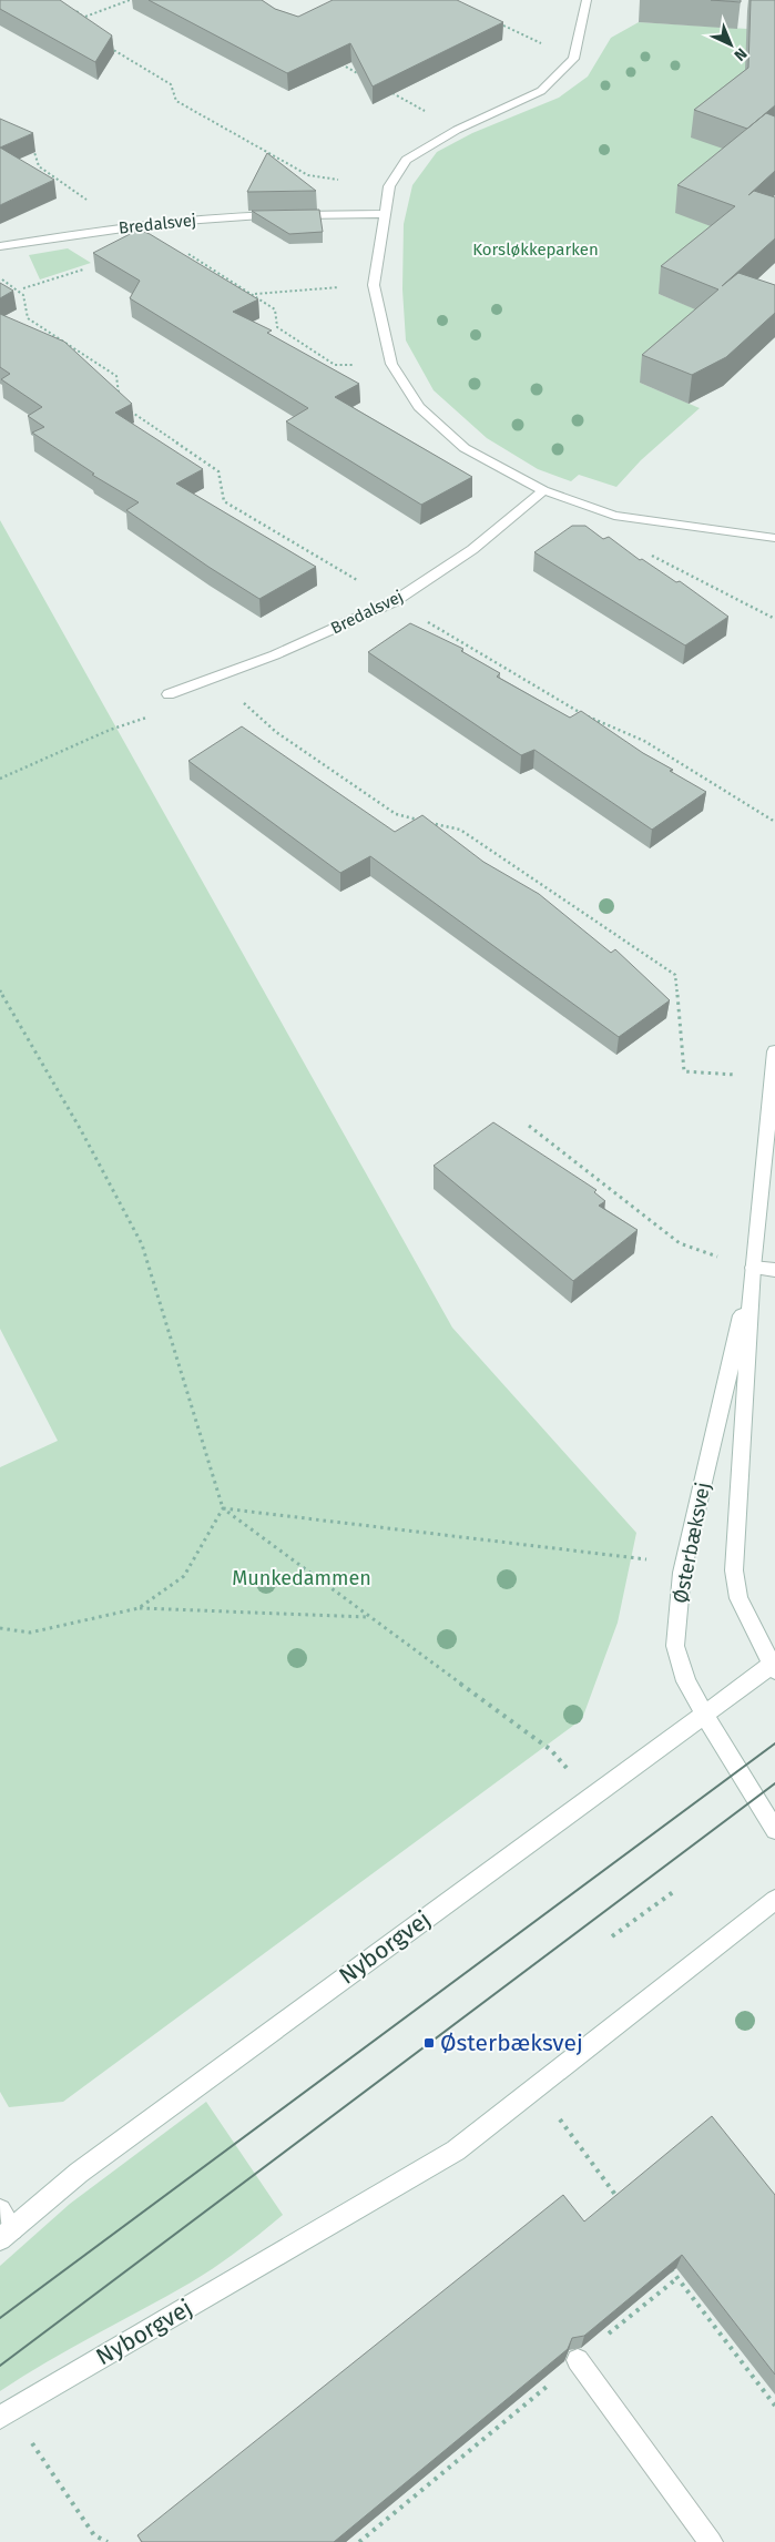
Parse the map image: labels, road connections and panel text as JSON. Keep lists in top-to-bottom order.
{
  "streets": {
    "street": ["Bredalsvej", "Østerbæksvej", "Nyborgvej"]
  },
  "crossings": [
    ["Østerbæksvej", "Nyborgvej"]
  ],
  "parks": ["Korsløkkeparken", "Munkedammen"],
  "places": {
    "transit": ["Østerbæksvej"]
  },
  "north": "bottom right"
}
